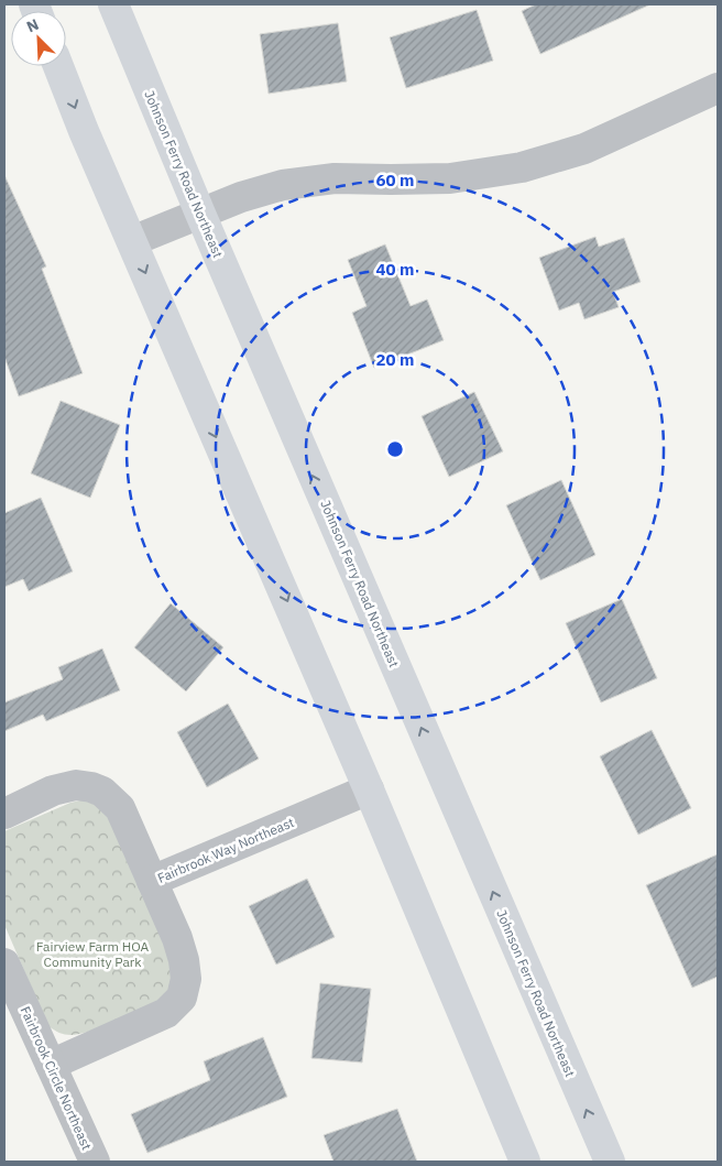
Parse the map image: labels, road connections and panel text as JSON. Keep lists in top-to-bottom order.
{
  "streets": {
    "main road": ["Johnson Ferry Road Northeast"],
    "street": ["Fairbrook Way Northeast", "Fairbrook Circle Northeast"]
  },
  "crossings": [
    ["Fairbrook Way Northeast", "Fairbrook Circle Northeast"]
  ],
  "parks": ["Fairview Farm HOA Community Park"],
  "north": "top left",
  "rings": ["60 m", "40 m", "20 m"]
}
